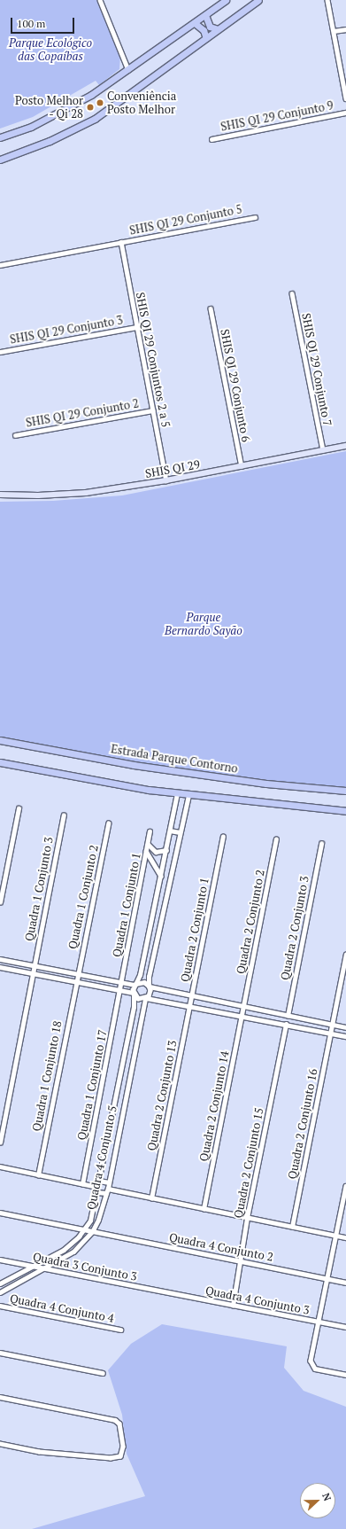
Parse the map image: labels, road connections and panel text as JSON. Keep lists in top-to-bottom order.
{
  "streets": {
    "main road": ["Estrada Parque Contorno"],
    "street": [
      "SHIS QI 29 Conjunto 9",
      "SHIS QI 29 Conjunto 5",
      "SHIS QI 29 Conjunto 3",
      "SHIS QI 29 Conjuntos 2 a 5",
      "SHIS QI 29 Conjunto 7",
      "SHIS QI 29 Conjunto 6",
      "SHIS QI 29 Conjunto 2",
      "SHIS QI 29",
      "Quadra 1 Conjunto 3",
      "Quadra 1 Conjunto 2",
      "Quadra 1 Conjunto 1",
      "Quadra 2 Conjunto 2",
      "Quadra 2 Conjunto 3",
      "Quadra 2 Conjunto 1",
      "Quadra 1 Conjunto 18",
      "Quadra 1 Conjunto 17",
      "Quadra 2 Conjunto 13",
      "Quadra 2 Conjunto 14",
      "Quadra 2 Conjunto 16",
      "Quadra 4 Conjunto 5",
      "Quadra 2 Conjunto 15",
      "Quadra 4 Conjunto 2",
      "Quadra 3 Conjunto 3",
      "Quadra 4 Conjunto 3",
      "Quadra 4 Conjunto 4"
    ]
  },
  "crossings": [
    ["SHIS QI 29 Conjunto 5", "SHIS QI 29 Conjuntos 2 a 5"],
    ["SHIS QI 29 Conjunto 3", "SHIS QI 29 Conjuntos 2 a 5"],
    ["SHIS QI 29 Conjuntos 2 a 5", "SHIS QI 29 Conjunto 2"],
    ["SHIS QI 29 Conjuntos 2 a 5", "SHIS QI 29"],
    ["SHIS QI 29 Conjunto 7", "SHIS QI 29"],
    ["SHIS QI 29 Conjunto 6", "SHIS QI 29"],
    ["Quadra 1 Conjunto 2", "Quadra 1 Conjunto 18"],
    ["Quadra 1 Conjunto 1", "Quadra 1 Conjunto 17"],
    ["Quadra 2 Conjunto 2", "Quadra 2 Conjunto 1"],
    ["Quadra 2 Conjunto 2", "Quadra 2 Conjunto 14"],
    ["Quadra 2 Conjunto 3", "Quadra 2 Conjunto 1"],
    ["Quadra 2 Conjunto 1", "Quadra 2 Conjunto 13"],
    ["Quadra 2 Conjunto 1", "Quadra 2 Conjunto 14"],
    ["Quadra 2 Conjunto 1", "Quadra 2 Conjunto 16"],
    ["Quadra 4 Conjunto 5", "Quadra 4 Conjunto 2"],
    ["Quadra 4 Conjunto 5", "Quadra 3 Conjunto 3"],
    ["Quadra 2 Conjunto 15", "Quadra 4 Conjunto 2"],
    ["Quadra 2 Conjunto 15", "Quadra 4 Conjunto 3"],
    ["Quadra 3 Conjunto 3", "Quadra 4 Conjunto 3"]
  ],
  "parks": ["Parque Ecológico das Copaíbas", "Parque Bernardo Sayão"],
  "places": ["Conveniência Posto Melhor", "Posto Melhor - Qi 28"],
  "scale_bar": "100 m",
  "north": "right"
}
